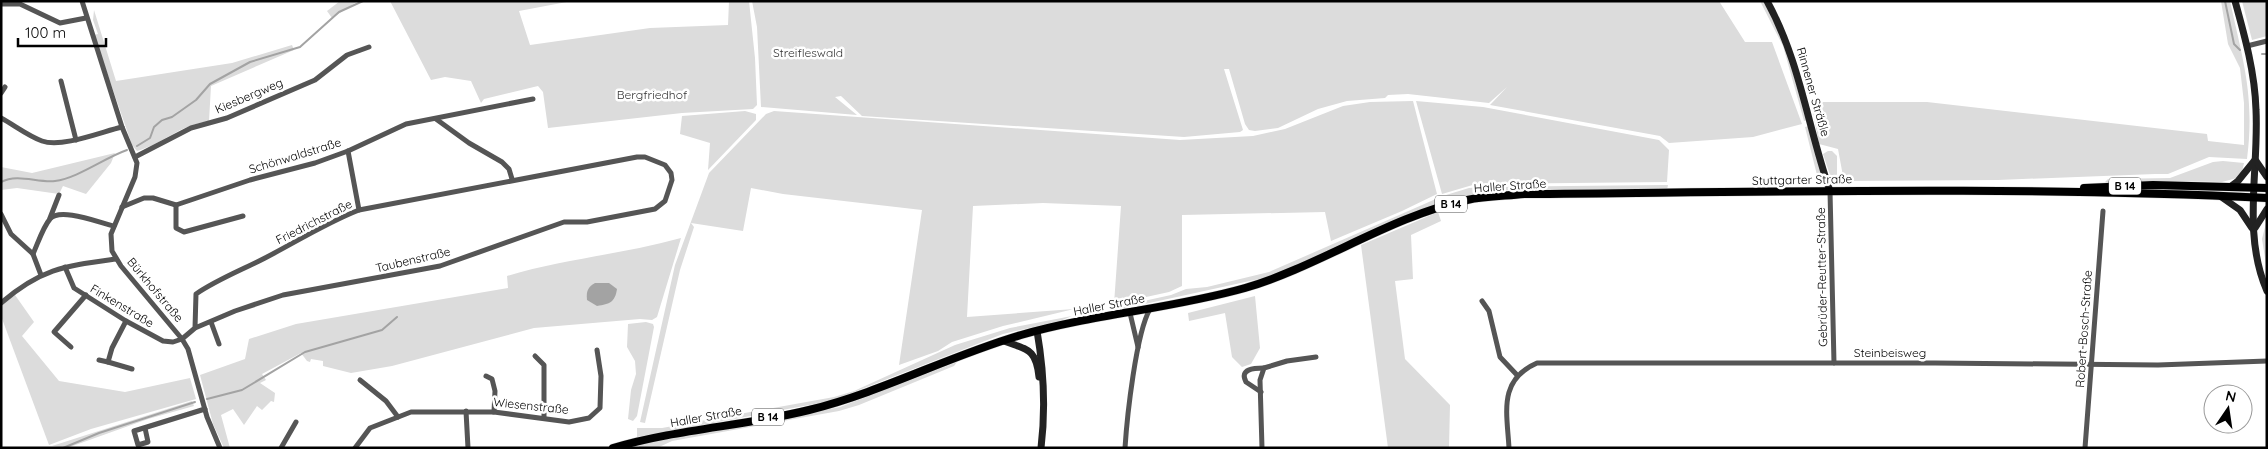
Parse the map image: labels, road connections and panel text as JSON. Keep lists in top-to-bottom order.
{
  "streets": {
    "main road": [
      "Rinnener Sträßle",
      "Stuttgarter Straße",
      "Haller Straße",
      "B 14"
    ],
    "street": [
      "Kiesbergweg",
      "Schönwaldstraße",
      "Friedrichstraße",
      "Taubenstraße",
      "Gebrüder-Reutter-Straße",
      "Bürkhofstraße",
      "Finkenstraße",
      "Robert-Bosch-Straße",
      "Steinbeisweg",
      "Wiesenstraße"
    ]
  },
  "crossings": [
    ["Rinnener Sträßle", "Stuttgarter Straße"],
    ["Rinnener Sträßle", "Gebrüder-Reutter-Straße"],
    ["Kiesbergweg", "Bürkhofstraße"],
    ["Stuttgarter Straße", "Haller Straße"],
    ["Stuttgarter Straße", "Gebrüder-Reutter-Straße"],
    ["Friedrichstraße", "Taubenstraße"],
    ["Taubenstraße", "Bürkhofstraße"],
    ["Taubenstraße", "Finkenstraße"],
    ["Gebrüder-Reutter-Straße", "Steinbeisweg"],
    ["Bürkhofstraße", "Finkenstraße"],
    ["Robert-Bosch-Straße", "Steinbeisweg"]
  ],
  "parks": ["Streifleswald", "Bergfriedhof"],
  "scale_bar": "100 m",
  "north": "top"
}
